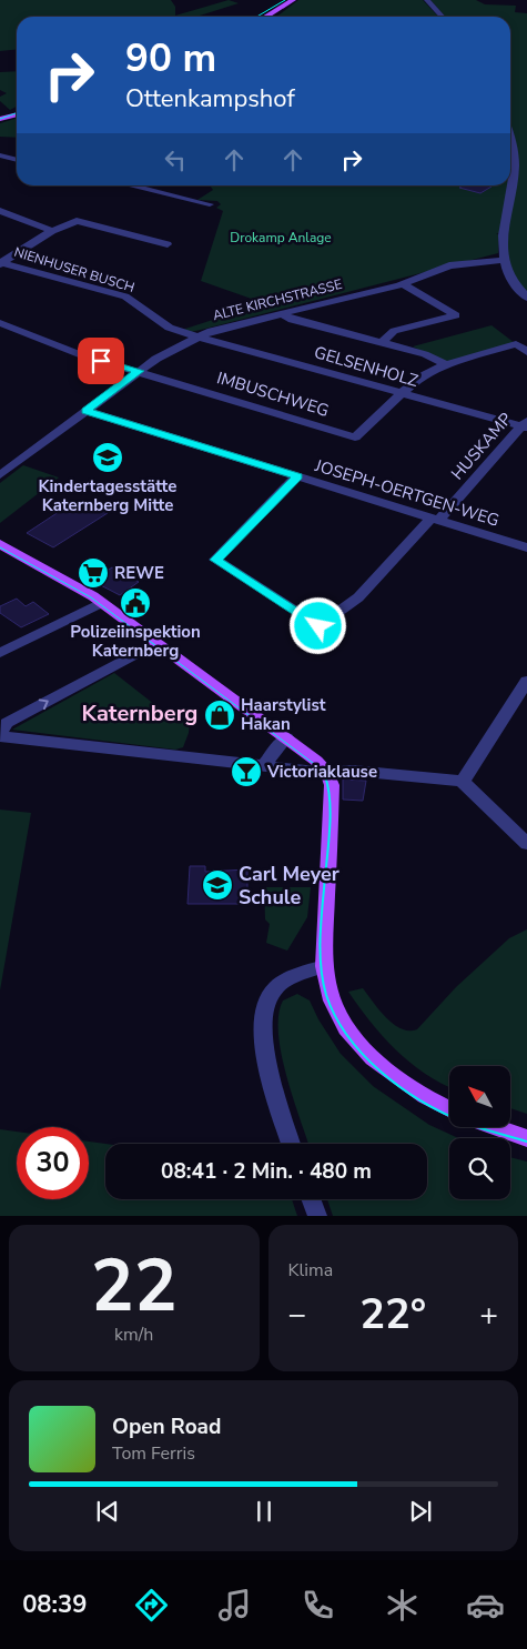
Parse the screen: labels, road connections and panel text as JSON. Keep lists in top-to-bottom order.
{
  "streets": {
    "street": [
      "NIENHUSER BUSCH",
      "ALTE KIRCHSTRASSE",
      "GELSENHOLZ",
      "IMBUSCHWEG",
      "HUSKAMP",
      "JOSEPH-OERTGEN-WEG"
    ]
  },
  "crossings": [
    ["NIENHUSER BUSCH", "ALTE KIRCHSTRASSE"],
    ["NIENHUSER BUSCH", "GELSENHOLZ"],
    ["ALTE KIRCHSTRASSE", "GELSENHOLZ"],
    ["ALTE KIRCHSTRASSE", "IMBUSCHWEG"],
    ["ALTE KIRCHSTRASSE", "JOSEPH-OERTGEN-WEG"],
    ["GELSENHOLZ", "IMBUSCHWEG"],
    ["GELSENHOLZ", "HUSKAMP"],
    ["HUSKAMP", "JOSEPH-OERTGEN-WEG"]
  ],
  "districts": ["Katernberg"],
  "parks": ["Drokamp Anlage"],
  "places": {
    "school or university": ["Kindertagesstätte Katernberg Mitte", "Carl Meyer Schule"],
    "supermarket": ["REWE"],
    "public building": ["Polizeiinspektion Katernberg"],
    "shop": ["Haarstylist Hakan"],
    "bar": ["Victoriaklause"]
  },
  "north": "top left",
  "page": {
    "turn": ["90 m", "Ottenkampshof"],
    "limit": "30",
    "trip": "08:41 · 2 Min. · 480 m",
    "tile": [
      ["22", "km/h"],
      "Klima"
    ],
    "heat": ["−", "22°", "+"],
    "song": ["Open Road", "Tom Ferris"],
    "tabs": "08:39"
  }
}
